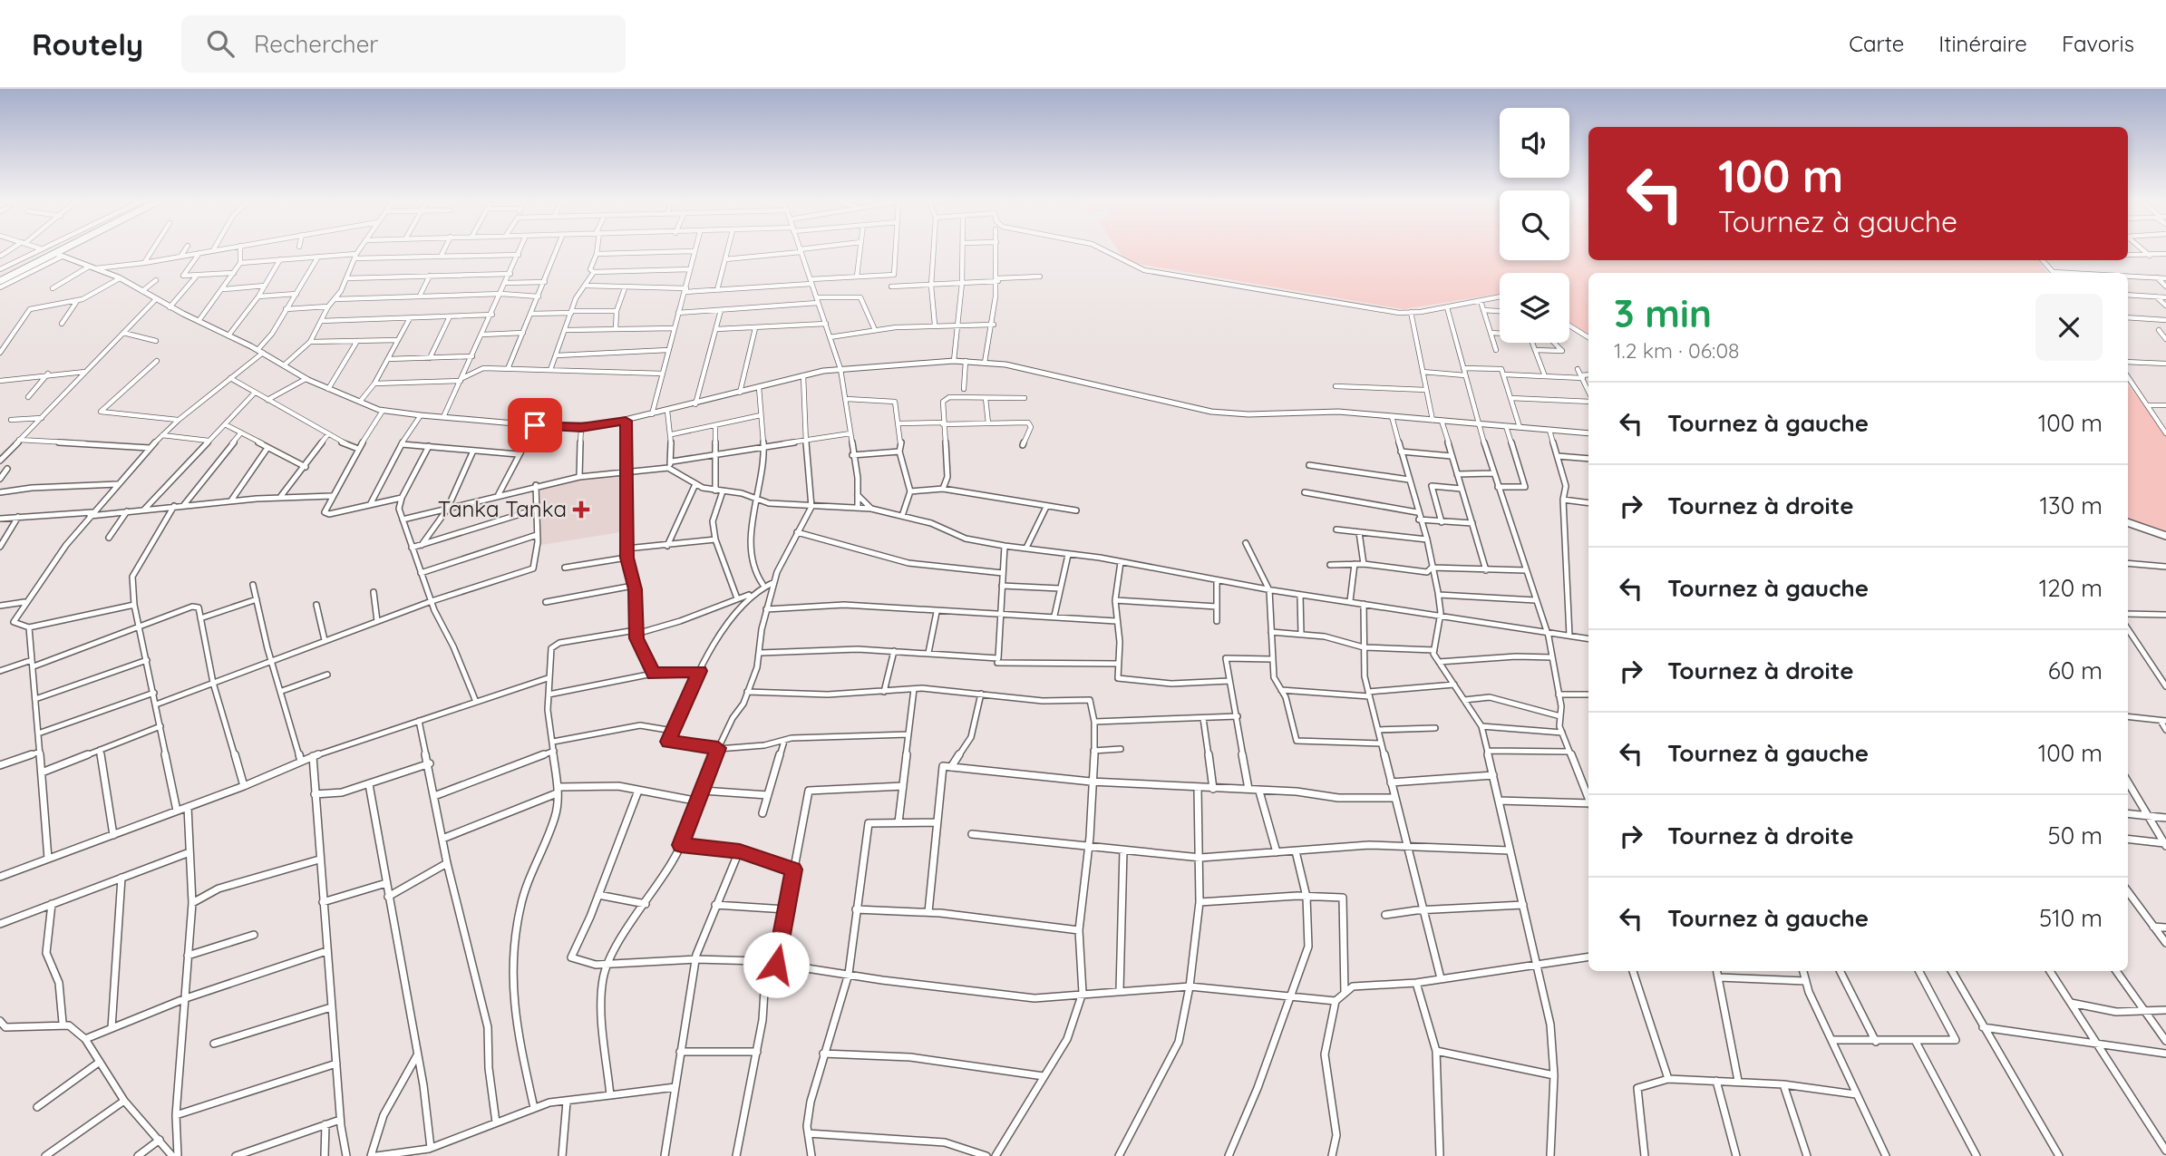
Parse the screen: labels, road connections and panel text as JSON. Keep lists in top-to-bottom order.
{
  "places": {
    "health": ["Tanka Tanka"]
  },
  "page": {
    "header": "Routely",
    "search": "Rechercher",
    "nav": ["Carte", "Itinéraire", "Favoris"],
    "turn": ["100 m", "Tournez à gauche"],
    "heading": ["3 min", "1.2 km · 06:08"],
    "list": [
      {
        "name": "Tournez à gauche",
        "value": "100 m"
      },
      {
        "name": "Tournez à droite",
        "value": "130 m"
      },
      {
        "name": "Tournez à gauche",
        "value": "120 m"
      },
      {
        "name": "Tournez à droite",
        "value": "60 m"
      },
      {
        "name": "Tournez à gauche",
        "value": "100 m"
      },
      {
        "name": "Tournez à droite",
        "value": "50 m"
      },
      {
        "name": "Tournez à gauche",
        "value": "510 m"
      }
    ]
  }
}
